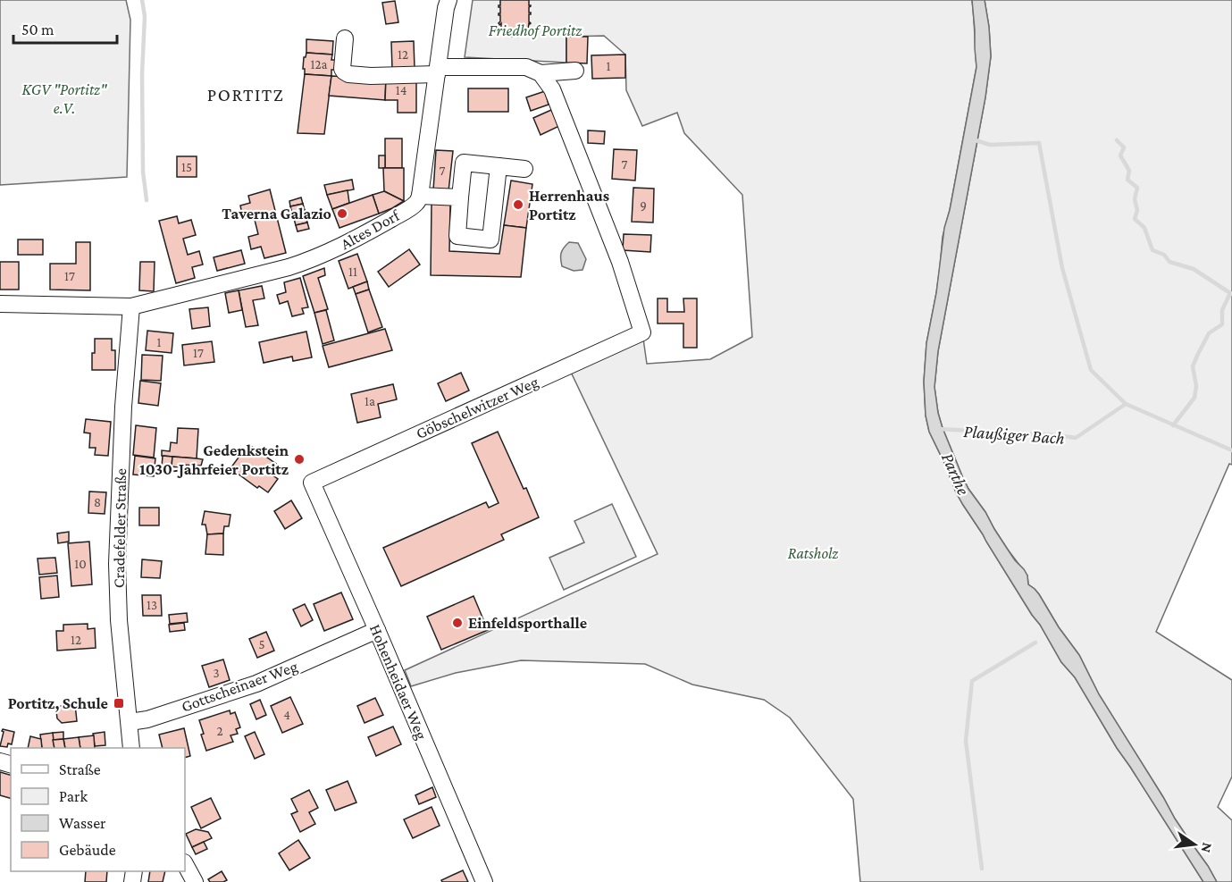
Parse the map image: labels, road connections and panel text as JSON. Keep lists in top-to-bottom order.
{
  "streets": {
    "street": [
      "Altes Dorf",
      "Göbschelwitzer Weg",
      "Cradefelder Straße",
      "Hohenheidaer Weg",
      "Gottscheinaer Weg"
    ]
  },
  "crossings": [
    ["Altes Dorf", "Cradefelder Straße"],
    ["Göbschelwitzer Weg", "Hohenheidaer Weg"],
    ["Cradefelder Straße", "Gottscheinaer Weg"],
    ["Hohenheidaer Weg", "Gottscheinaer Weg"]
  ],
  "districts": ["PORTITZ"],
  "water": ["Plaußiger Bach", "Parthe"],
  "parks": ["Friedhof Portitz", "KGV \"Portitz\" e.V.", "Ratsholz"],
  "places": {
    "other": [
      "Herrenhaus Portitz",
      "Taverna Galazio",
      "Gedenkstein 1030-Jahrfeier Portitz",
      "Einfeldsporthalle"
    ],
    "transit": ["Portitz, Schule"]
  },
  "house_numbers": [
    "12",
    "12a",
    "1",
    "14",
    "7",
    "15",
    "7",
    "9",
    "11",
    "17",
    "1",
    "17",
    "1a",
    "8",
    "10",
    "13",
    "12",
    "5",
    "3",
    "4",
    "2"
  ],
  "legend": [
    "Straße",
    "Park",
    "Wasser",
    "Gebäude"
  ],
  "scale_bar": "50 m",
  "north": "right"
}
